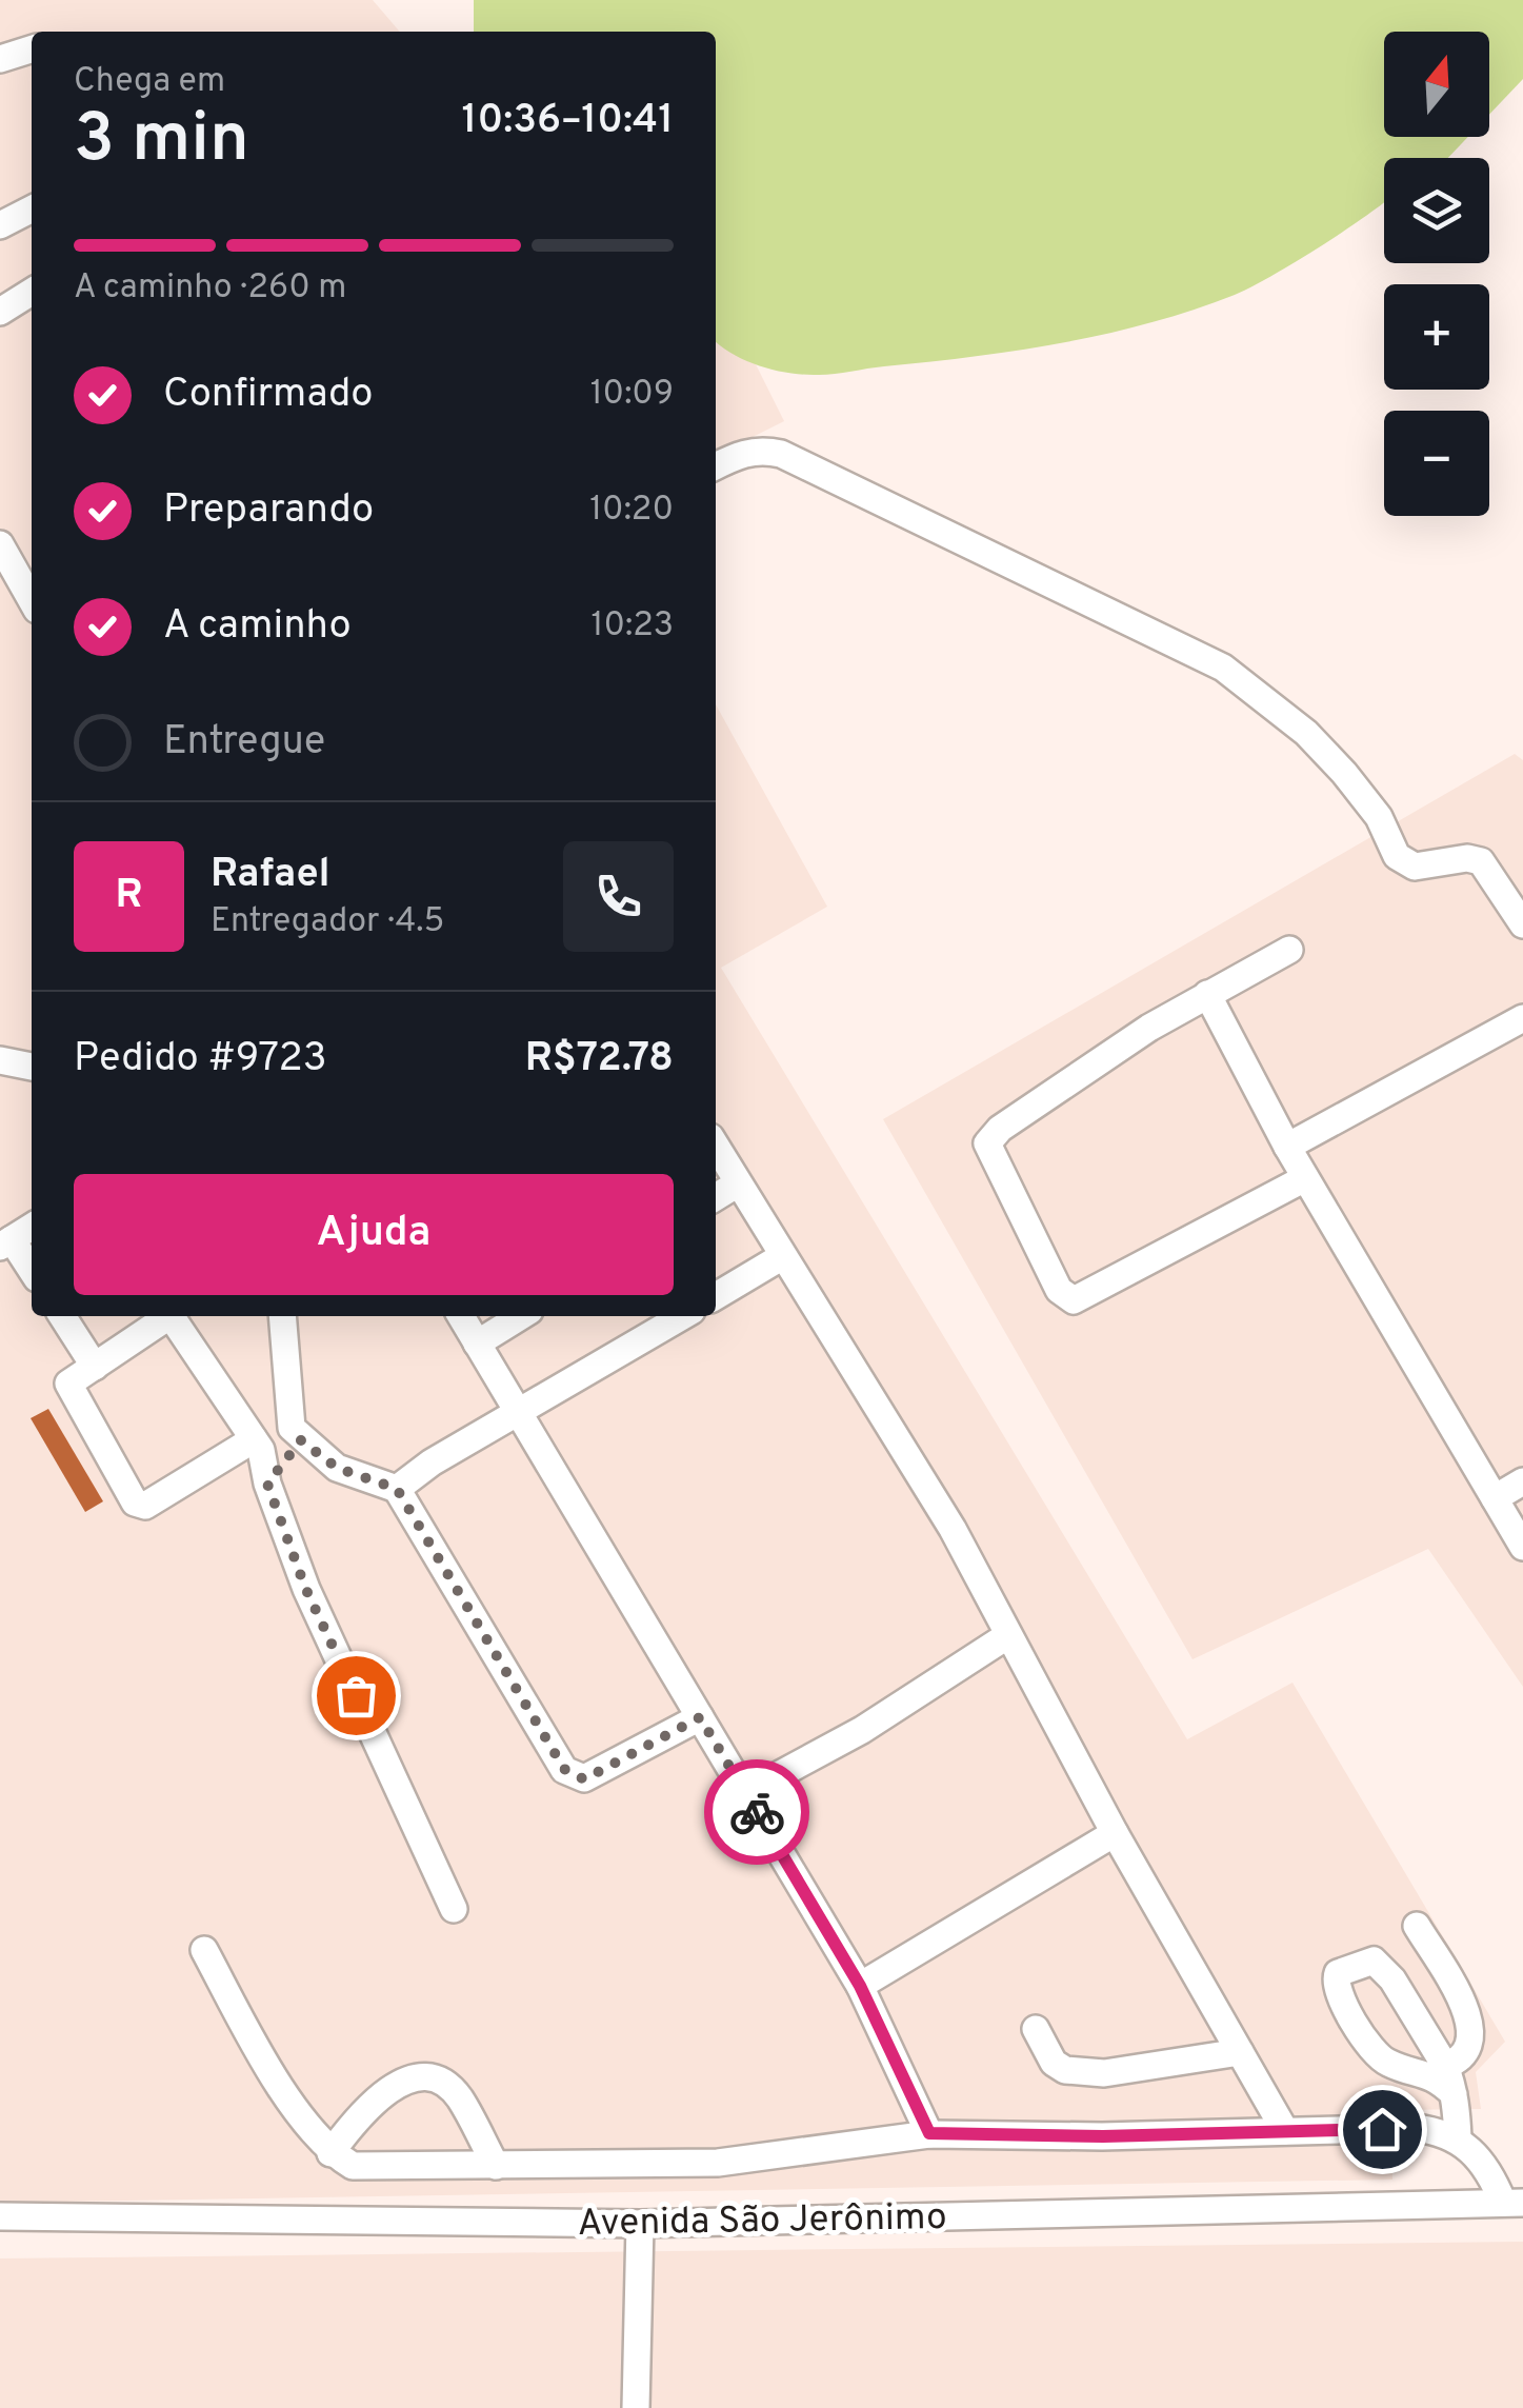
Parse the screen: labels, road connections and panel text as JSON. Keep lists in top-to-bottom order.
{
  "streets": {
    "street": ["Avenida São Jerônimo"]
  },
  "north": "top",
  "page": {
    "map_buttons": ["+", "−"],
    "heading": ["3 min", "Chega em", "10:36–10:41"],
    "panel": [
      "Rafael",
      "Entregador · 4.5",
      "Pedido #9723",
      "R$72.78"
    ],
    "bar": "A caminho · 260 m",
    "list": [
      ["Confirmado", "10:09"],
      ["Preparando", "10:20"],
      ["A caminho", "10:23"],
      "Entregue"
    ],
    "round": "R",
    "buttons": "Ajuda"
  }
}
